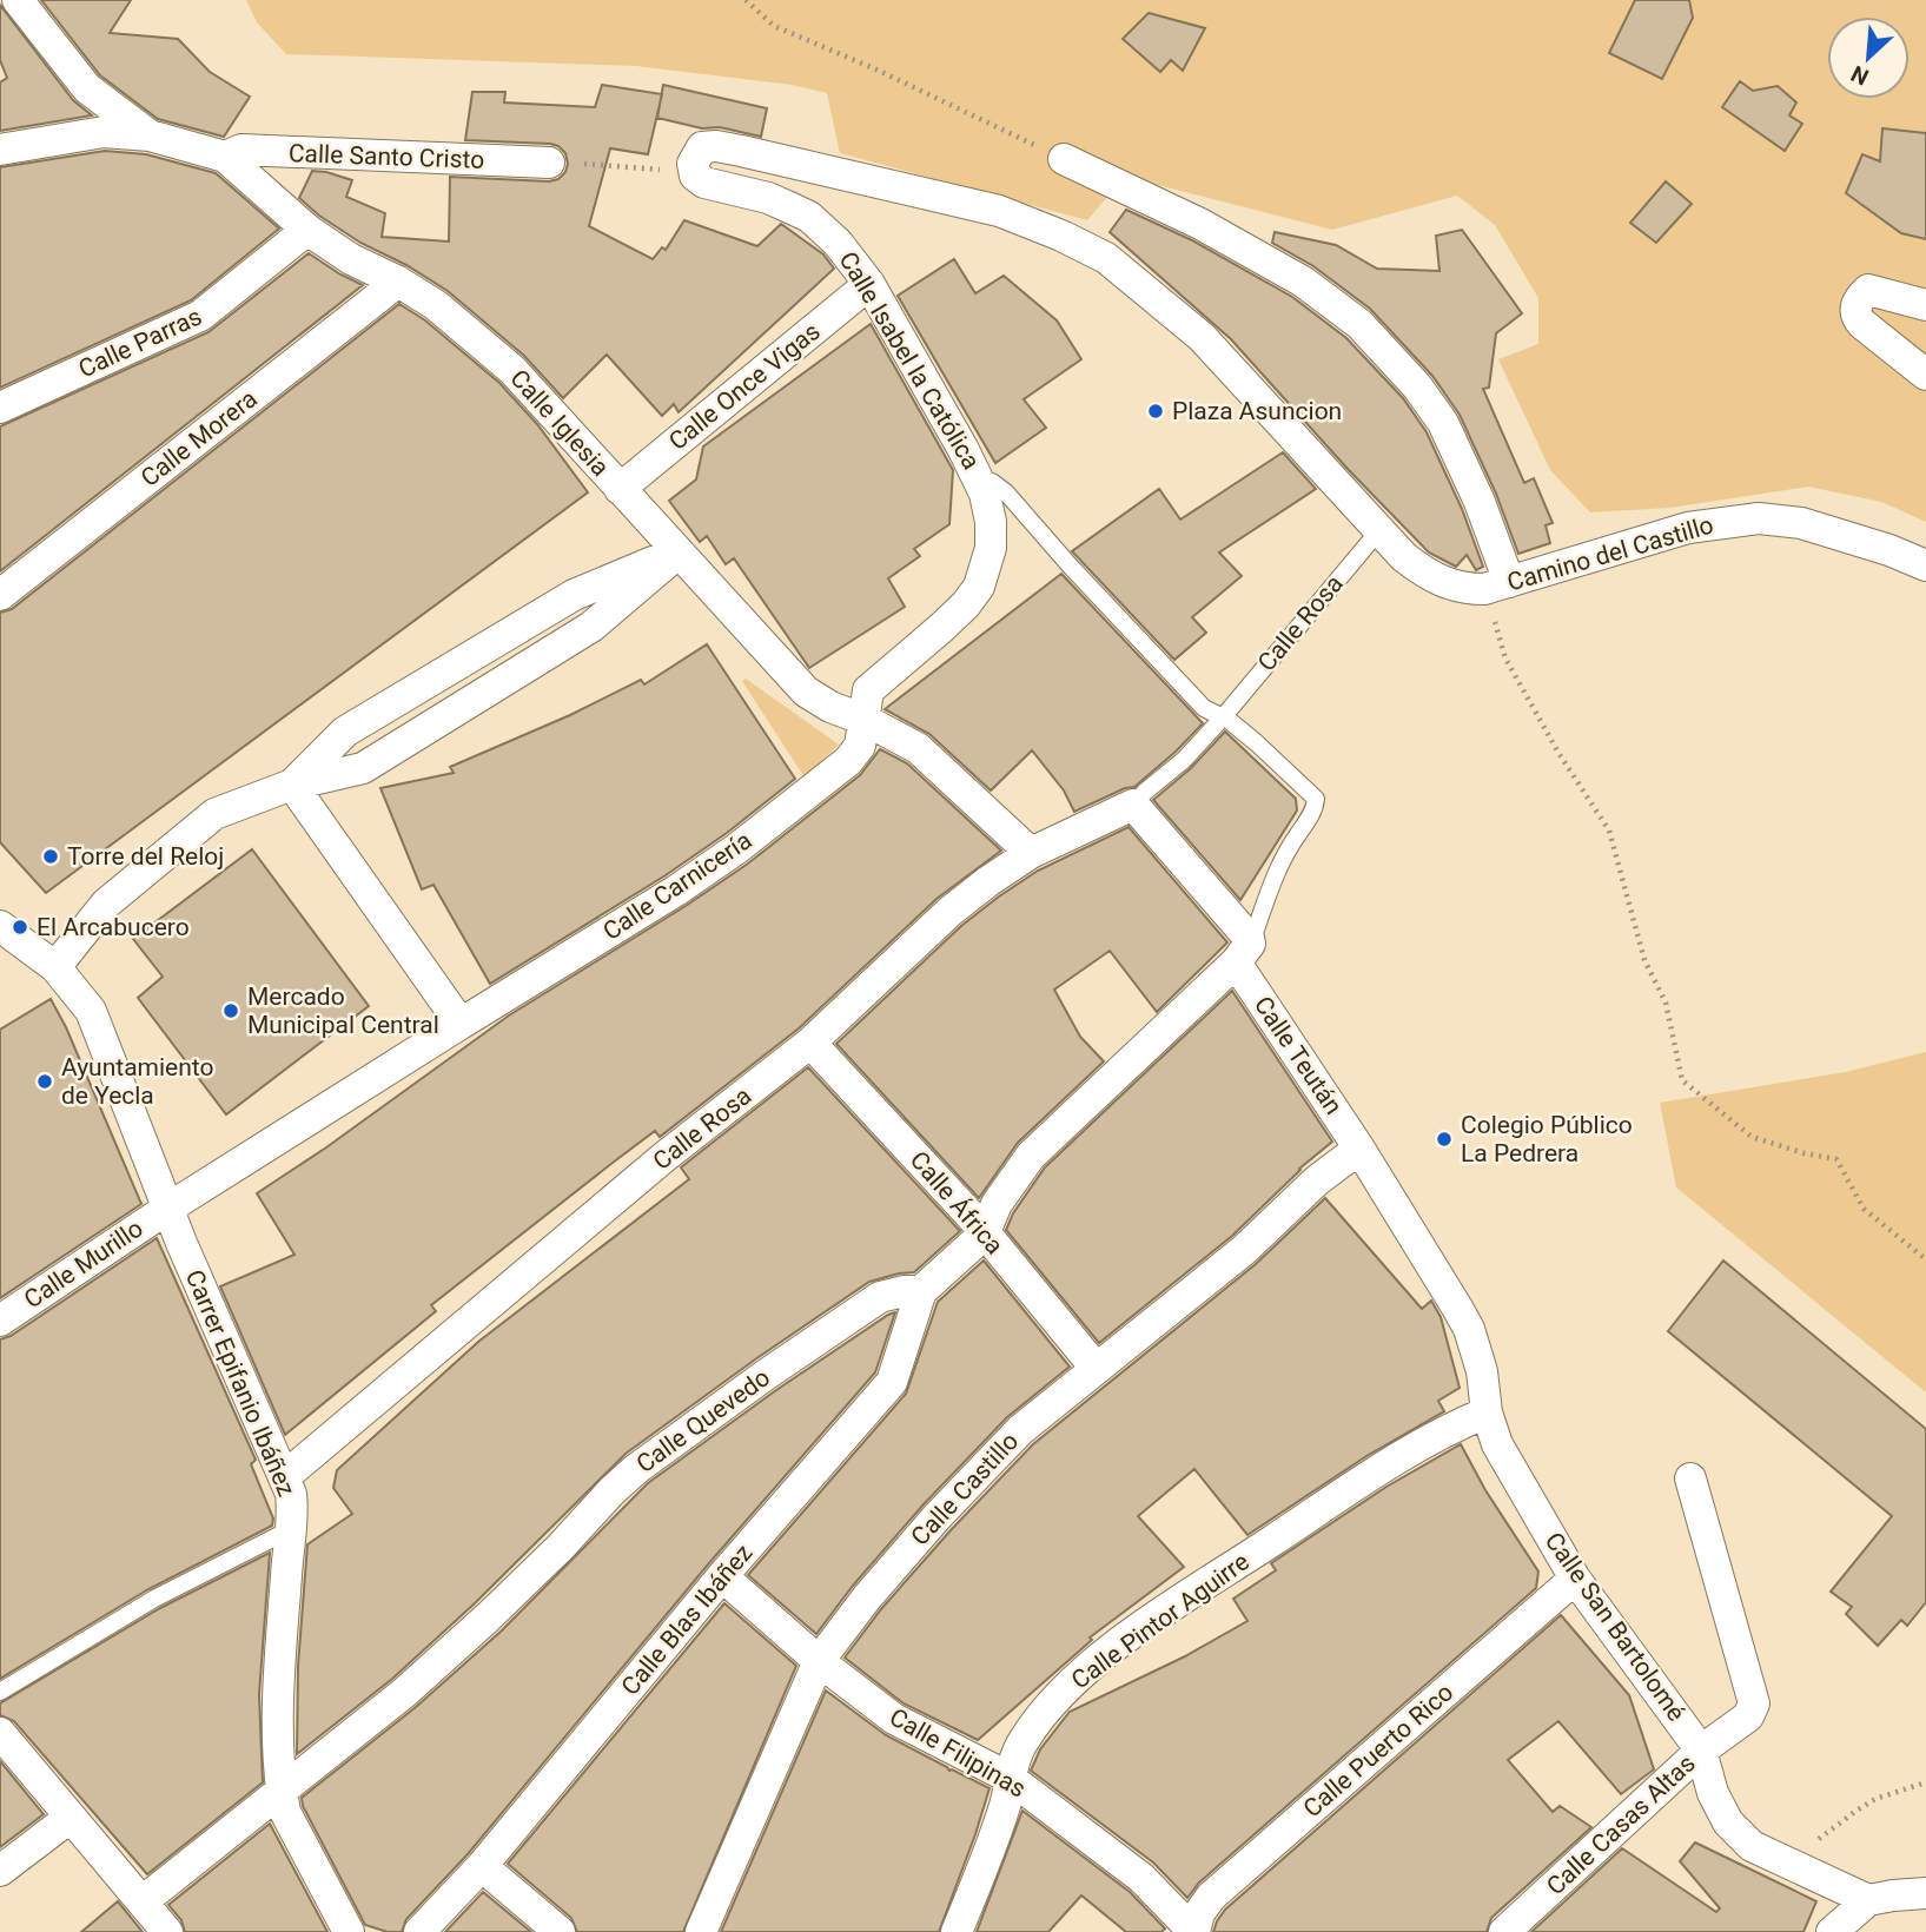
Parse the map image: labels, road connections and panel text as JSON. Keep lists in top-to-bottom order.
{
  "streets": {
    "street": [
      "Calle Santo Cristo",
      "Calle Parras",
      "Calle Isabel la Católica",
      "Calle Once Vigas",
      "Calle Iglesia",
      "Calle Morera",
      "Camino del Castillo",
      "Calle Rosa",
      "Calle Carnicería",
      "Calle Teután",
      "Calle África",
      "Calle Murillo",
      "Carrer Epifanio Ibáñez",
      "Calle Quevedo",
      "Calle Castillo",
      "Calle Blas Ibáñez",
      "Calle Pintor Aguirre",
      "Calle San Bartolomé",
      "Calle Puerto Rico",
      "Calle Filipinas",
      "Calle Casas Altas"
    ]
  },
  "crossings": [
    ["Calle Santo Cristo", "Calle Iglesia"],
    ["Calle Parras", "Calle Iglesia"],
    ["Calle Isabel la Católica", "Calle Once Vigas"],
    ["Calle Isabel la Católica", "Calle Rosa"],
    ["Calle Isabel la Católica", "Calle Carnicería"],
    ["Calle Isabel la Católica", "Calle Teután"],
    ["Calle Once Vigas", "Calle Iglesia"],
    ["Calle Iglesia", "Calle Morera"],
    ["Calle Iglesia", "Calle Rosa"],
    ["Calle Iglesia", "Calle Carnicería"],
    ["Calle Rosa", "Calle Teután"],
    ["Calle Rosa", "Calle África"],
    ["Calle Rosa", "Carrer Epifanio Ibáñez"],
    ["Calle Carnicería", "Calle Murillo"],
    ["Calle Carnicería", "Carrer Epifanio Ibáñez"],
    ["Calle Teután", "Calle Castillo"],
    ["Calle Teután", "Calle San Bartolomé"],
    ["Calle África", "Calle Castillo"],
    ["Calle Murillo", "Carrer Epifanio Ibáñez"],
    ["Carrer Epifanio Ibáñez", "Calle Quevedo"],
    ["Calle Quevedo", "Calle Blas Ibáñez"],
    ["Calle Castillo", "Calle San Bartolomé"],
    ["Calle Castillo", "Calle Filipinas"],
    ["Calle Blas Ibáñez", "Calle Filipinas"],
    ["Calle Pintor Aguirre", "Calle San Bartolomé"],
    ["Calle Pintor Aguirre", "Calle Filipinas"],
    ["Calle San Bartolomé", "Calle Puerto Rico"],
    ["Calle San Bartolomé", "Calle Casas Altas"],
    ["Calle Puerto Rico", "Calle Filipinas"]
  ],
  "places": [
    "Plaza Asuncion",
    "Torre del Reloj",
    "El Arcabucero",
    "Mercado Municipal Central",
    "Ayuntamiento de Yecla",
    "Colegio Público La Pedrera"
  ],
  "north": "bottom left"
}
